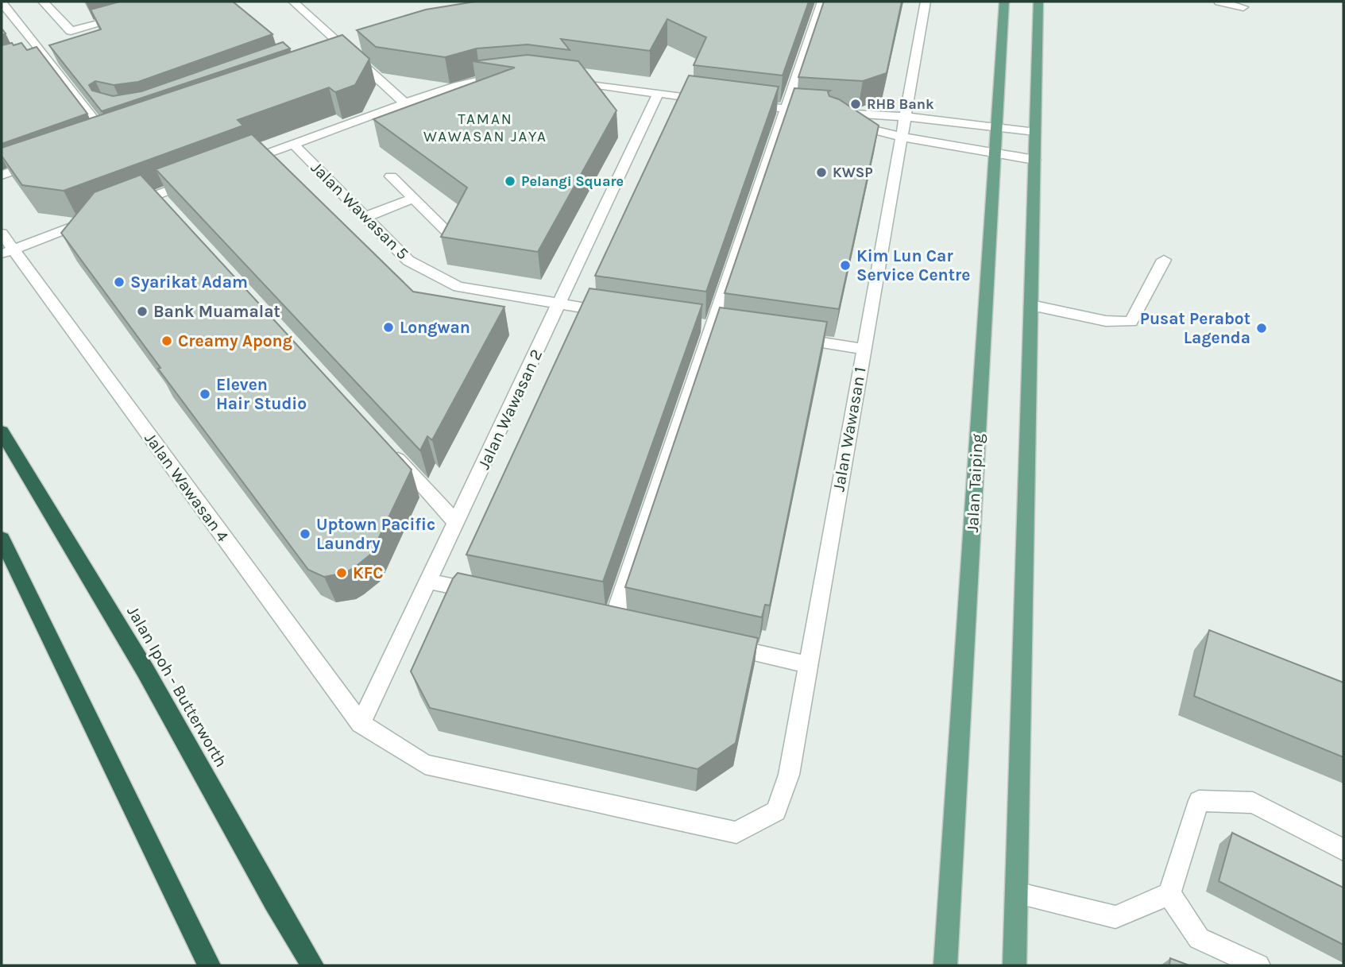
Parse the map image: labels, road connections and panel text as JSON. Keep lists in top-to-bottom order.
{
  "streets": {
    "highway": ["Jalan Ipoh - Butterworth"],
    "main road": ["Jalan Taiping"],
    "street": [
      "Jalan Wawasan 5",
      "Jalan Wawasan 2",
      "Jalan Wawasan 1",
      "Jalan Wawasan 4"
    ]
  },
  "crossings": [
    ["Jalan Wawasan 5", "Jalan Wawasan 2"],
    ["Jalan Wawasan 2", "Jalan Wawasan 1"],
    ["Jalan Wawasan 2", "Jalan Wawasan 4"],
    ["Jalan Wawasan 1", "Jalan Wawasan 4"]
  ],
  "districts": ["TAMAN WAWASAN JAYA"],
  "places": [
    "RHB Bank",
    "KWSP",
    "Pelangi Square",
    "Kim Lun Car Service Centre",
    "Syarikat Adam",
    "Bank Muamalat",
    "Longwan",
    "Pusat Perabot Lagenda",
    "Creamy Apong",
    "Eleven Hair Studio",
    "Uptown Pacific Laundry",
    "KFC"
  ]
}
